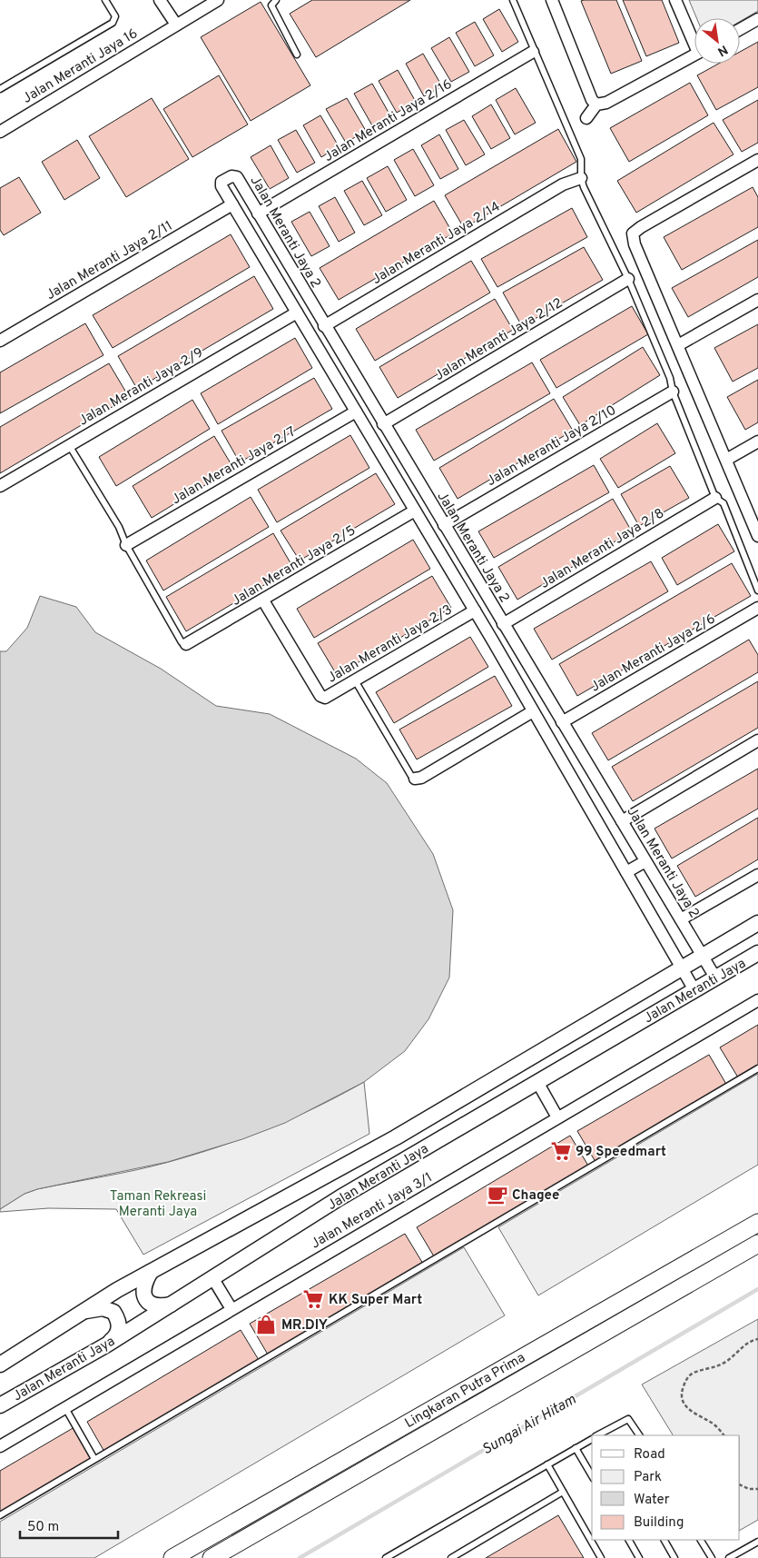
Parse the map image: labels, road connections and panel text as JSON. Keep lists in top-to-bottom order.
{
  "streets": {
    "main road": ["Lingkaran Putra Prima"],
    "street": [
      "Jalan Meranti Jaya 16",
      "Jalan Meranti Jaya 2/16",
      "Jalan Meranti Jaya 2",
      "Jalan Meranti Jaya 2/14",
      "Jalan Meranti Jaya 2/11",
      "Jalan Meranti Jaya 2/12",
      "Jalan Meranti Jaya 2/9",
      "Jalan Meranti Jaya 2/10",
      "Jalan Meranti Jaya 2/7",
      "Jalan Meranti Jaya 2/8",
      "Jalan Meranti Jaya 2/5",
      "Jalan Meranti Jaya 2/3",
      "Jalan Meranti Jaya 2/6",
      "Jalan Meranti Jaya",
      "Jalan Meranti Jaya 3/1"
    ]
  },
  "crossings": [
    ["Jalan Meranti Jaya 2/16", "Jalan Meranti Jaya 2"],
    ["Jalan Meranti Jaya 2", "Jalan Meranti Jaya 2/14"],
    ["Jalan Meranti Jaya 2", "Jalan Meranti Jaya 2/11"],
    ["Jalan Meranti Jaya 2", "Jalan Meranti Jaya 2/12"],
    ["Jalan Meranti Jaya 2", "Jalan Meranti Jaya 2/9"],
    ["Jalan Meranti Jaya 2", "Jalan Meranti Jaya 2/10"],
    ["Jalan Meranti Jaya 2", "Jalan Meranti Jaya 2/7"],
    ["Jalan Meranti Jaya 2", "Jalan Meranti Jaya 2/8"],
    ["Jalan Meranti Jaya 2", "Jalan Meranti Jaya 2/5"],
    ["Jalan Meranti Jaya 2", "Jalan Meranti Jaya 2/3"],
    ["Jalan Meranti Jaya 2", "Jalan Meranti Jaya 2/6"],
    ["Jalan Meranti Jaya 2", "Jalan Meranti Jaya"],
    ["Jalan Meranti Jaya 2/5", "Jalan Meranti Jaya 2/3"]
  ],
  "water": ["Sungai Air Hitam"],
  "parks": ["Taman Rekreasi Meranti Jaya"],
  "places": {
    "supermarket": ["99 Speedmart", "KK Super Mart"],
    "cafe": ["Chagee"],
    "shop": ["MR.DIY"]
  },
  "legend": [
    "Road",
    "Park",
    "Water",
    "Building"
  ],
  "scale_bar": "50 m",
  "north": "bottom right"
}
